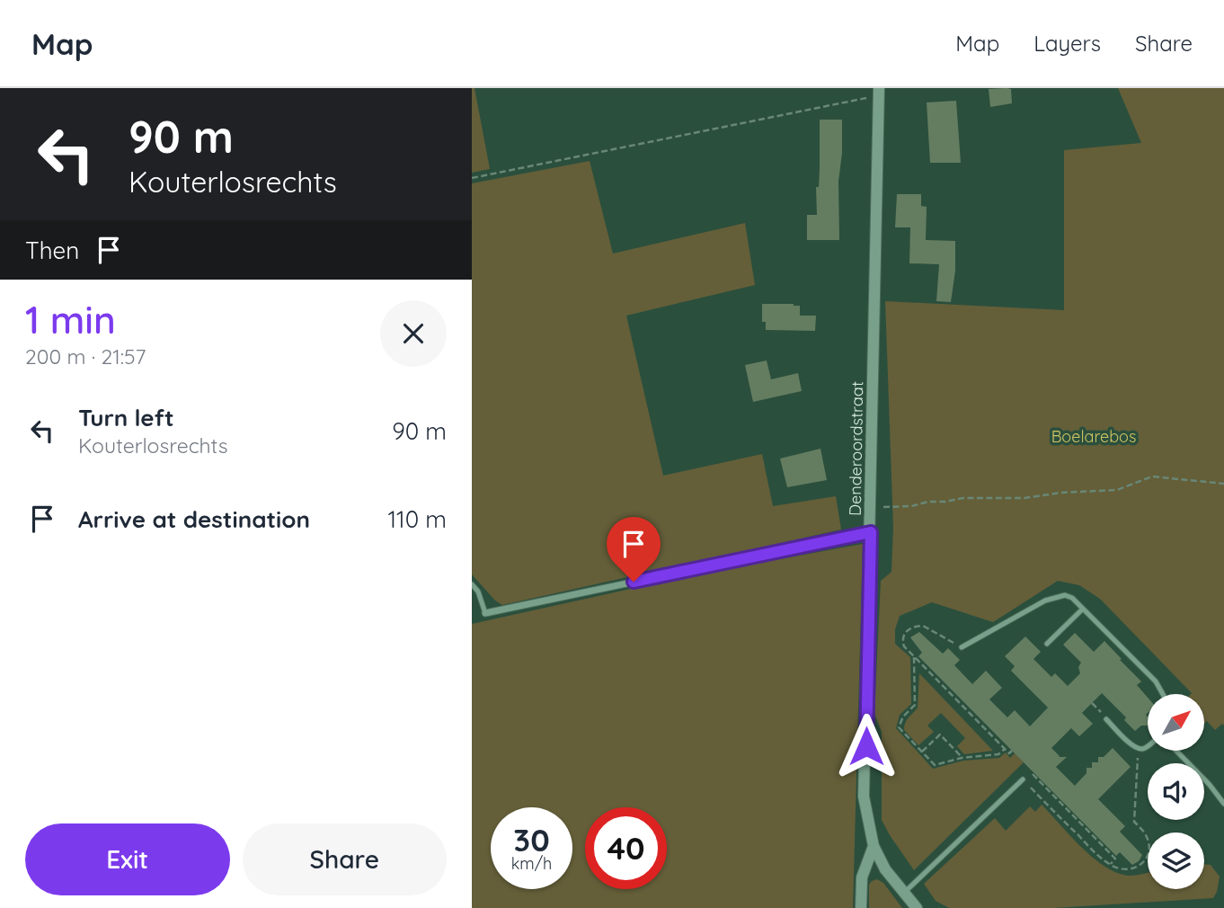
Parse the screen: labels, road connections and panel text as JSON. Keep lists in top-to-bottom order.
{
  "streets": {
    "street": ["Denderoordstraat"]
  },
  "parks": ["Boelarebos"],
  "north": "top right",
  "page": {
    "header": "Map",
    "nav": ["Map", "Layers", "Share"],
    "turn": ["90 m", "Kouterlosrechts"],
    "then": "Then",
    "heading": ["1 min", "200 m · 21:57"],
    "list": [
      {
        "name": "Turn left",
        "note": "Kouterlosrechts",
        "value": "90 m"
      },
      {
        "name": "Arrive at destination",
        "value": "110 m"
      }
    ],
    "speed": "30 km/h",
    "limit": "40",
    "buttons": ["Exit", "Share"]
  }
}
